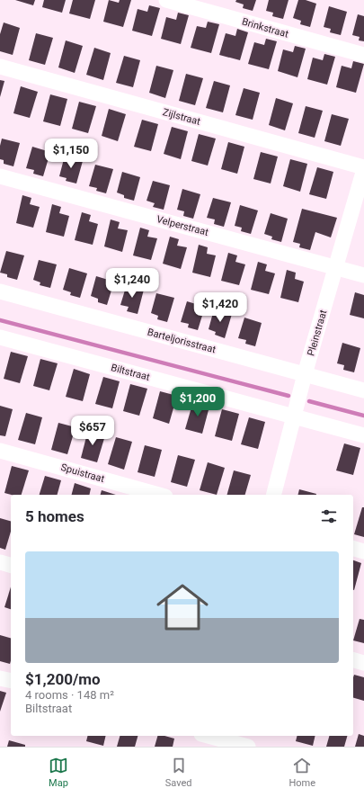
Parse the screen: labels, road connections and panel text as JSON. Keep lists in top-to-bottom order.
{
  "streets": {
    "street": [
      "Brinkstraat",
      "Zijlstraat",
      "Velperstraat",
      "Pleinstraat",
      "Barteljorisstraat",
      "Biltstraat",
      "Spuistraat"
    ]
  },
  "crossings": [
    ["Zijlstraat", "Pleinstraat"],
    ["Velperstraat", "Pleinstraat"],
    ["Pleinstraat", "Barteljorisstraat"],
    ["Pleinstraat", "Biltstraat"]
  ],
  "page": {
    "price": [
      "$1,150",
      "$1,240",
      "$1,420",
      "$1,200",
      "$657"
    ],
    "heading": "5 homes",
    "list": [
      {
        "name": "$1,200/mo",
        "note": "4 rooms · 148 m² · Biltstraat"
      }
    ],
    "tabs": ["Map", "Saved", "Home"]
  }
}
